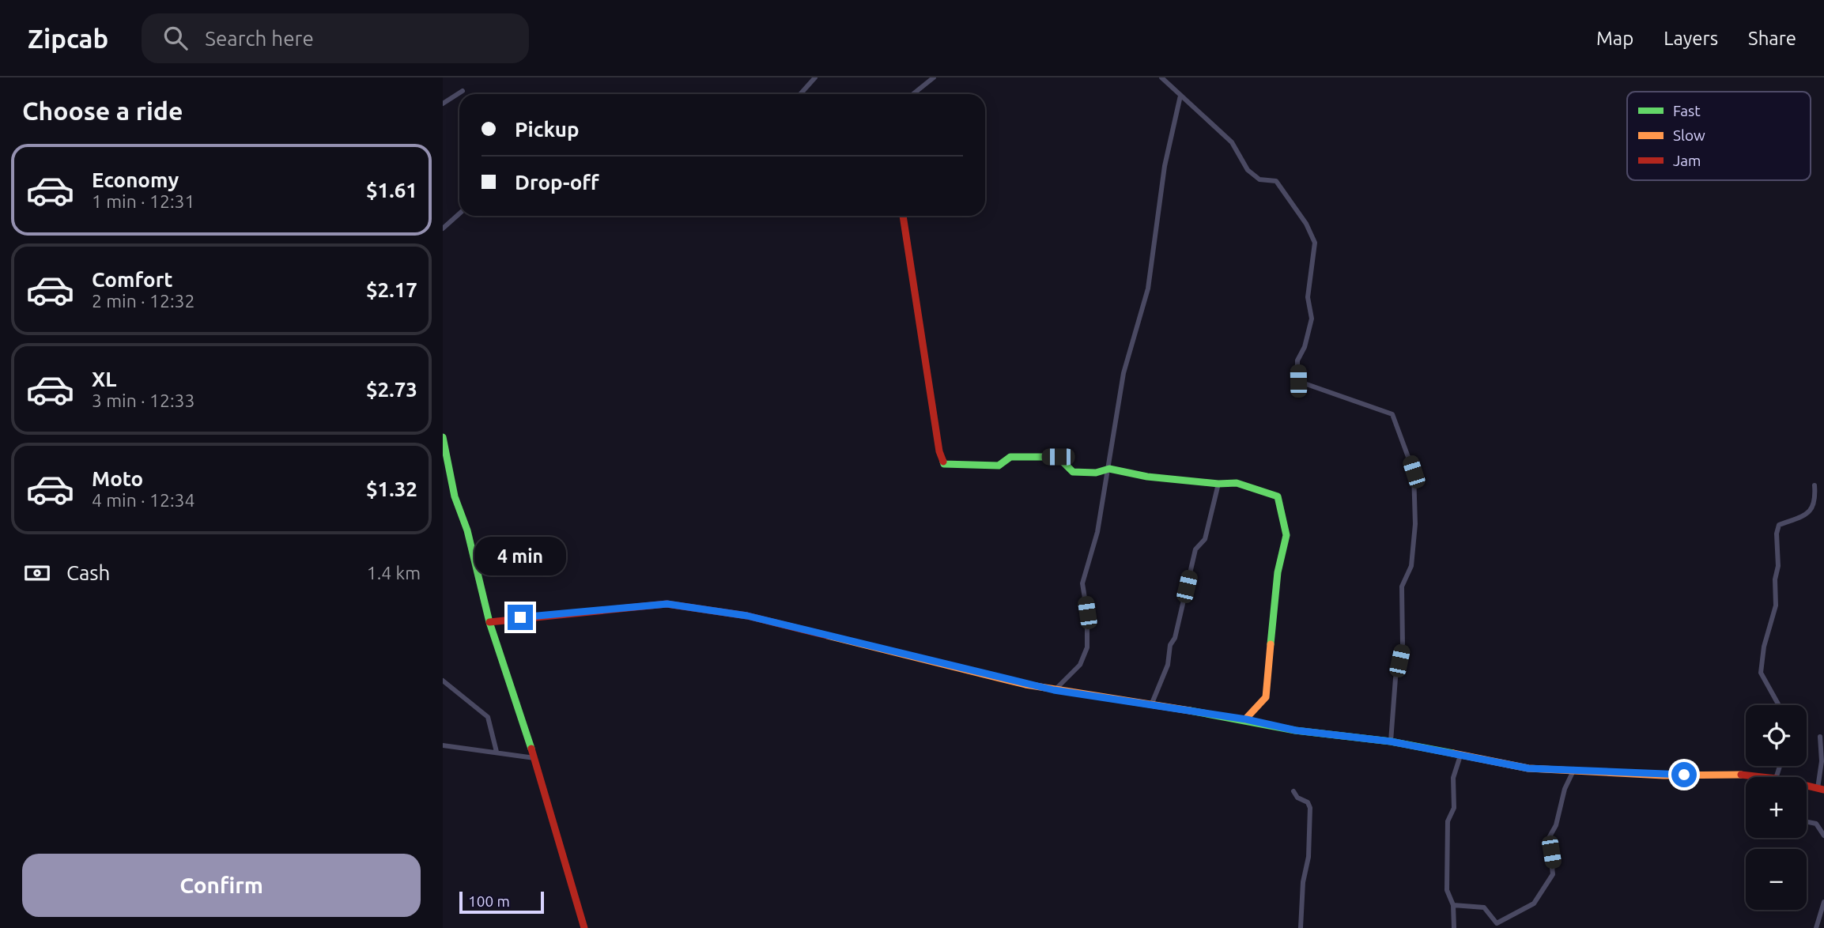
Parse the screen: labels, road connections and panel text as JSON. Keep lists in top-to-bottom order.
{
  "legend": ["Fast", "Slow", "Jam"],
  "scale_bar": "100 m",
  "page": {
    "header": "Zipcab",
    "search": "Search here",
    "nav": ["Map", "Layers", "Share"],
    "heading": "Choose a ride",
    "banner": ["Pickup", "Drop-off"],
    "list": [
      {
        "name": "Economy",
        "note": "1 min · 12:31",
        "value": "$1.61"
      },
      {
        "name": "Comfort",
        "note": "2 min · 12:32",
        "value": "$2.17"
      },
      {
        "name": "XL",
        "note": "3 min · 12:33",
        "value": "$2.73"
      },
      {
        "name": "Moto",
        "note": "4 min · 12:34",
        "value": "$1.32"
      }
    ],
    "bubble": "4 min",
    "pay": ["Cash", "1.4 km"],
    "map_buttons": ["+", "−"],
    "buttons": "Confirm",
    "scale": "100 m"
  }
}
